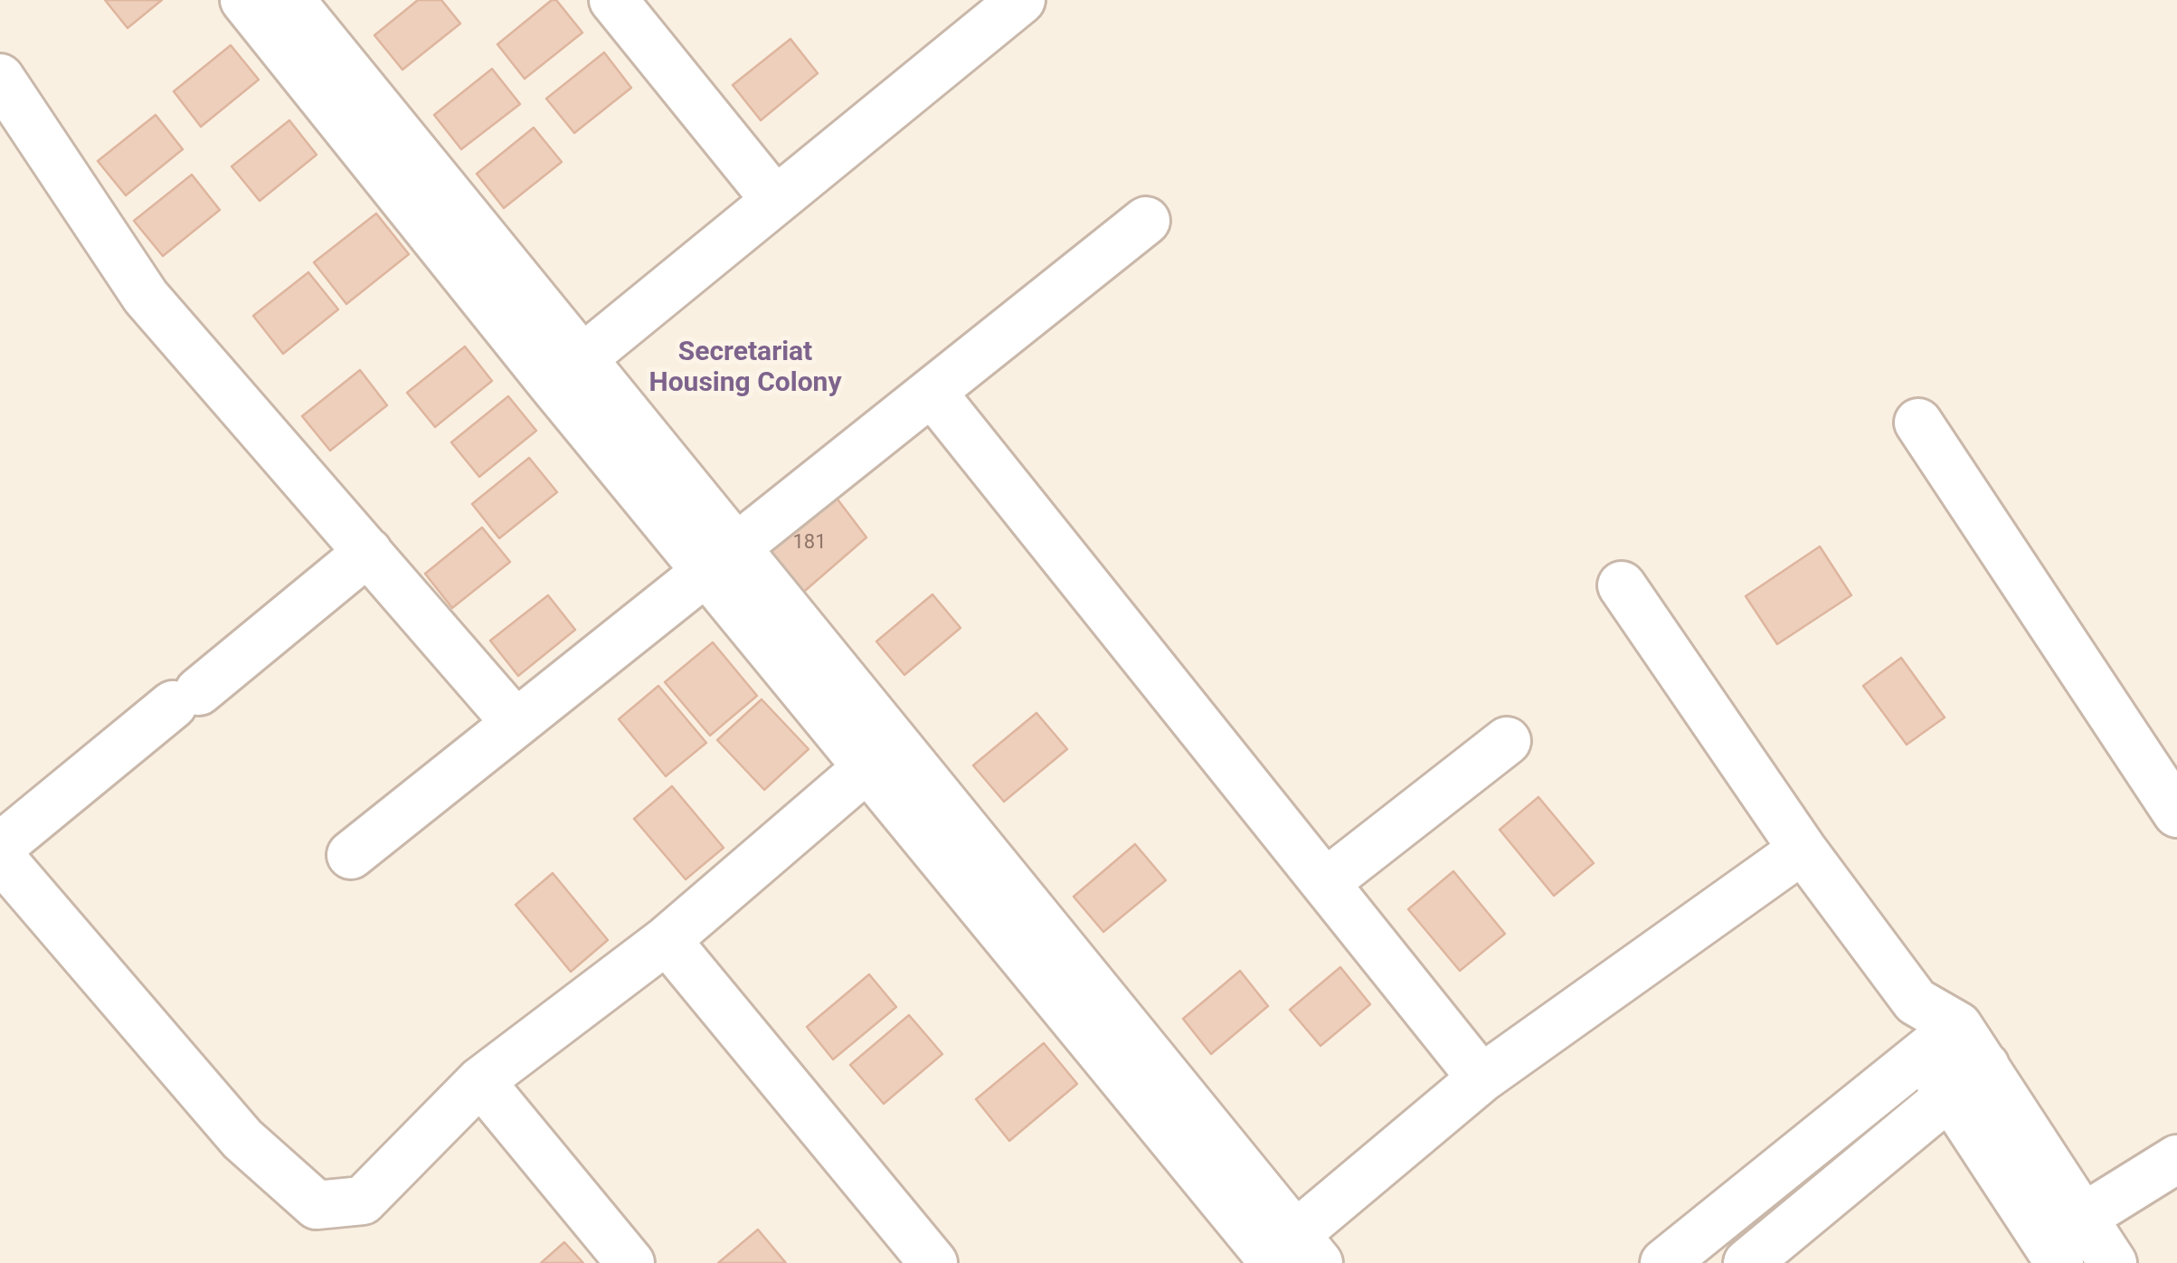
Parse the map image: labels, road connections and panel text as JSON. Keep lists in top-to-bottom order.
{
  "districts": ["Secretariat Housing Colony"],
  "house_numbers": ["181"]
}
